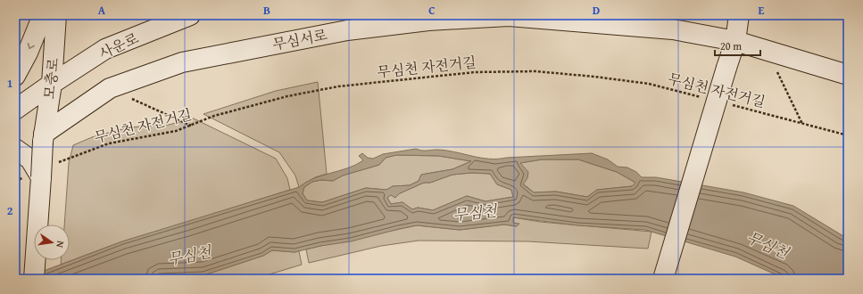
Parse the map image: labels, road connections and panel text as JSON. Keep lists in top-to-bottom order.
{
  "streets": {
    "street": ["무심서로", "사운로", "모충로"],
    "path": ["무심천 자전거길"]
  },
  "crossings": [
    ["무심서로", "모충로"],
    ["사운로", "모충로"]
  ],
  "water": ["무심천"],
  "scale_bar": "20 m",
  "north": "right",
  "grid": {
    "columns": [
      "A",
      "B",
      "C",
      "D",
      "E"
    ],
    "rows": ["1", "2"]
  }
}
